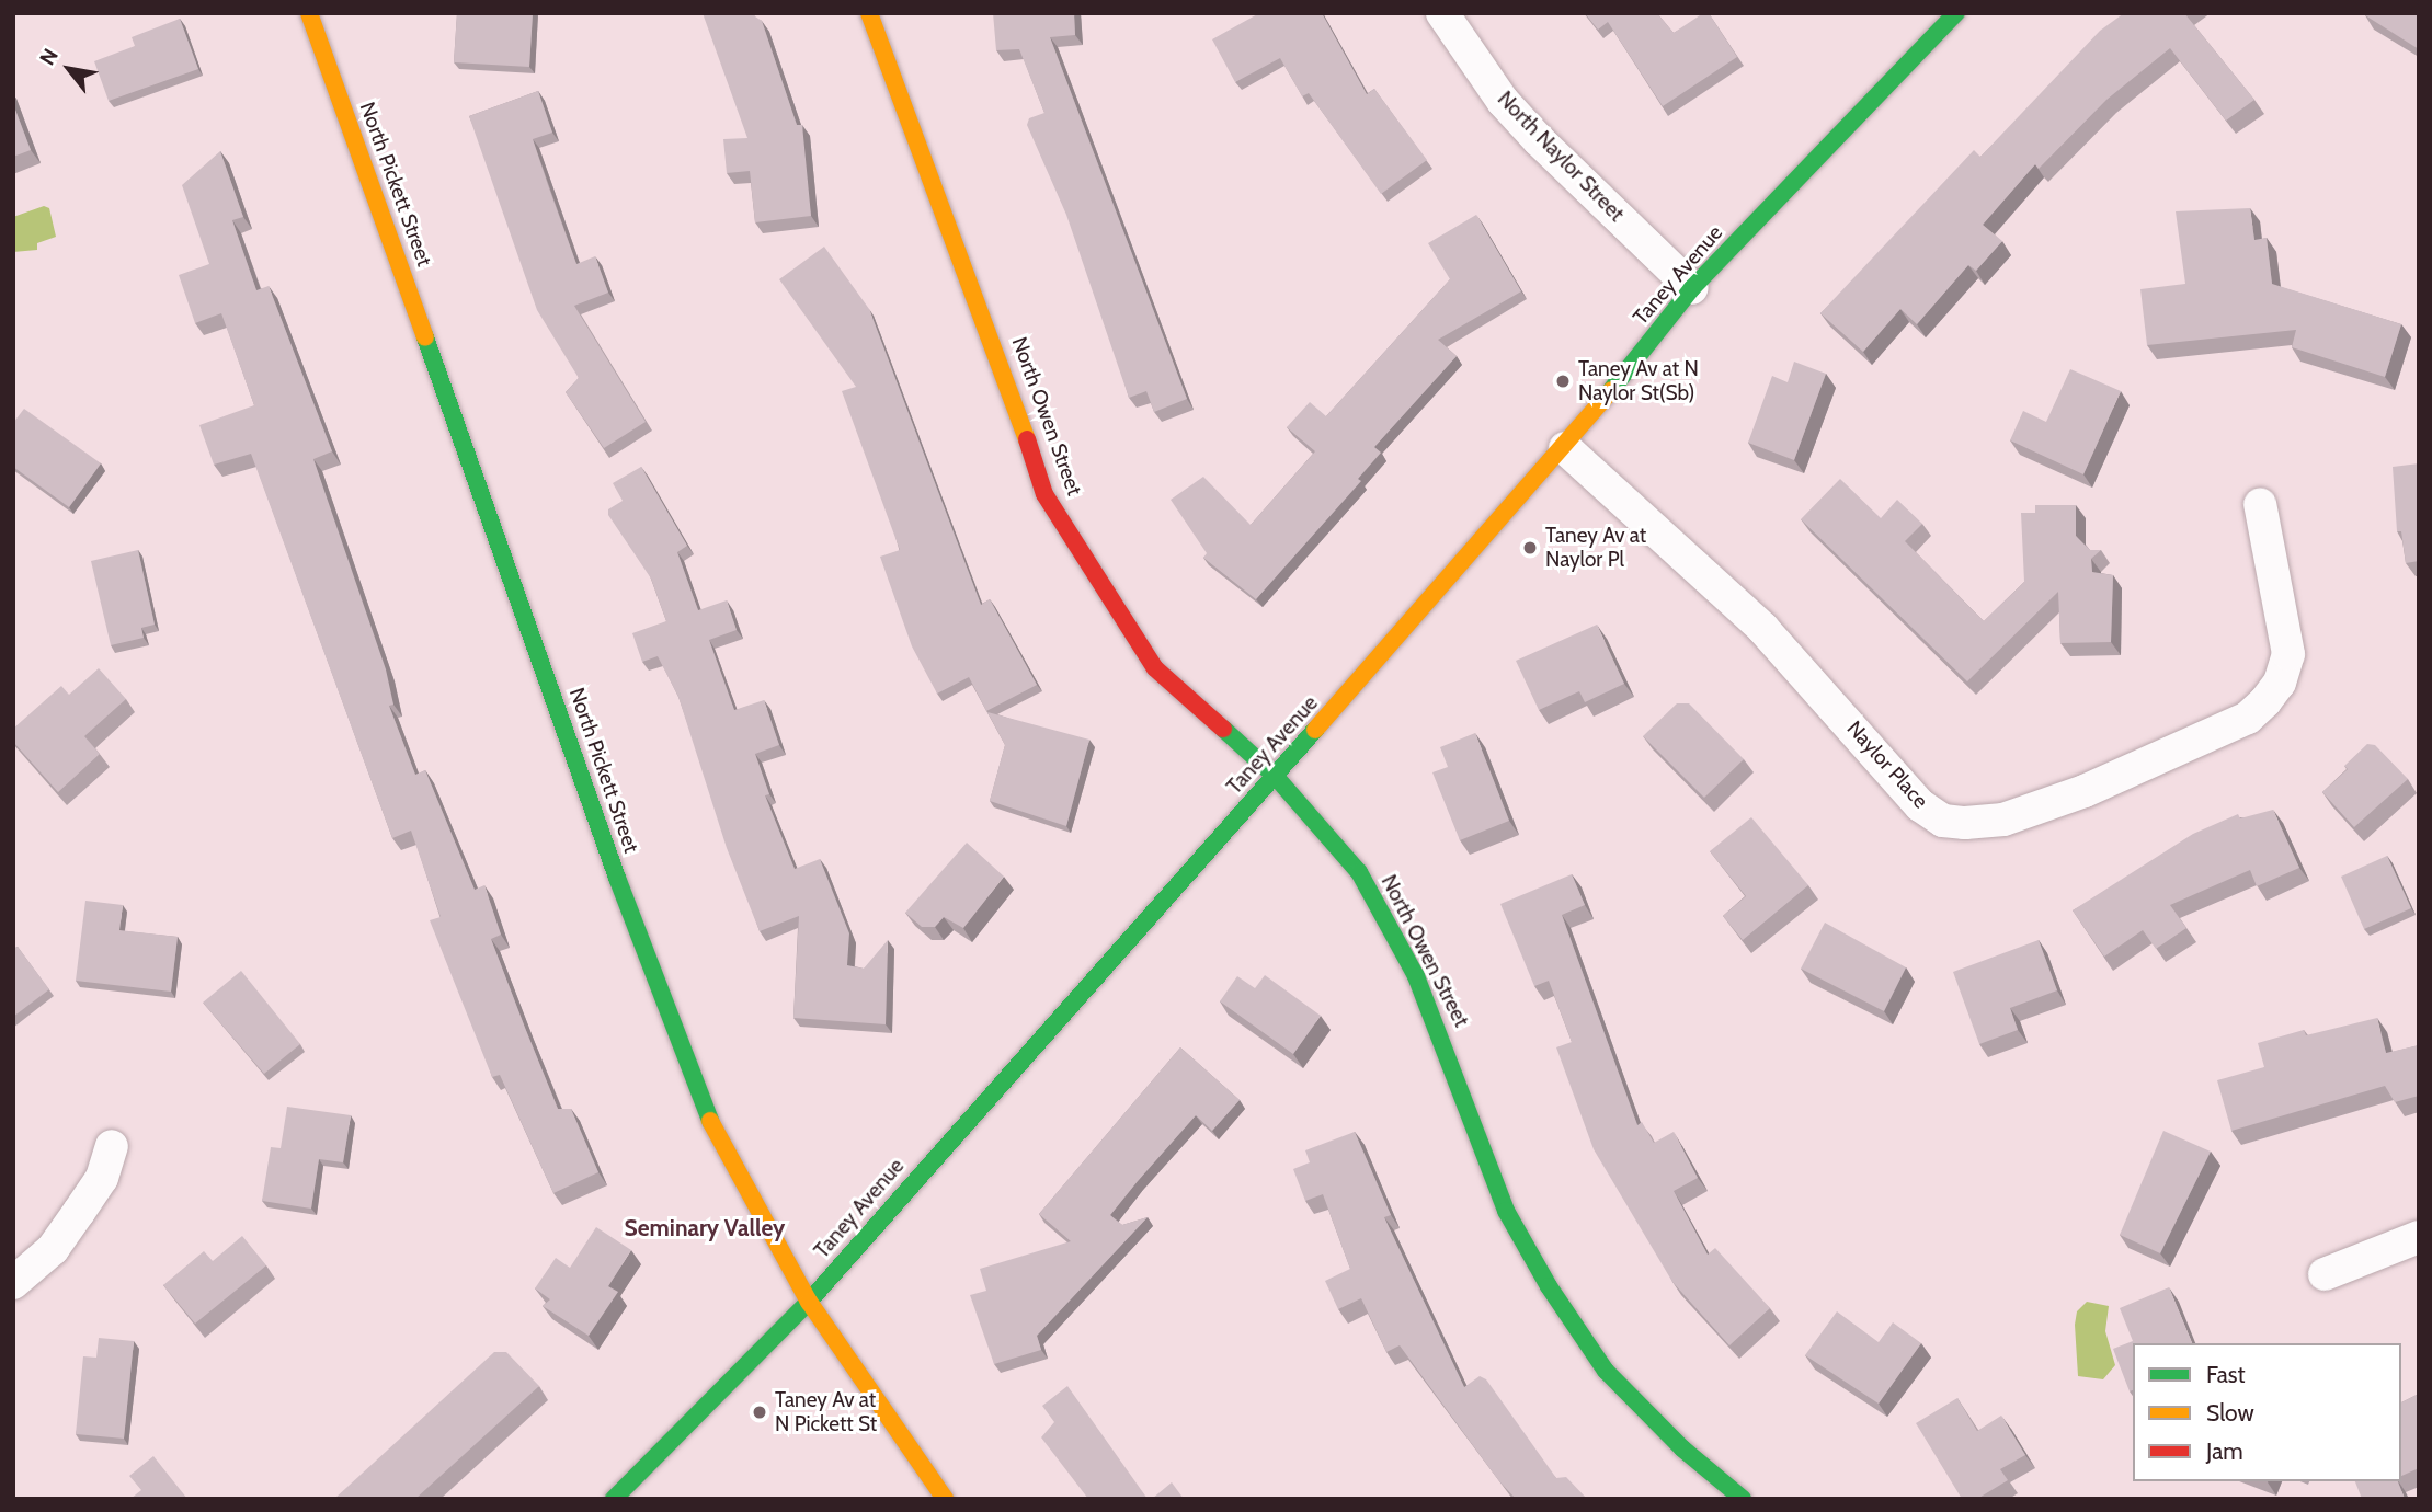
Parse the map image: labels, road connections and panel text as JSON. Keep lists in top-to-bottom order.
{
  "streets": {
    "street": [
      "North Naylor Street",
      "North Pickett Street",
      "Taney Avenue",
      "North Owen Street",
      "Naylor Place"
    ]
  },
  "crossings": [
    ["North Naylor Street", "Taney Avenue"],
    ["North Pickett Street", "Taney Avenue"],
    ["Taney Avenue", "North Owen Street"],
    ["Taney Avenue", "Naylor Place"]
  ],
  "districts": ["Seminary Valley"],
  "places": ["Taney Av at N Naylor St(Sb)", "Taney Av at Naylor Pl", "Taney Av at N Pickett St"],
  "legend": ["Fast", "Slow", "Jam"],
  "north": "top left"
}
